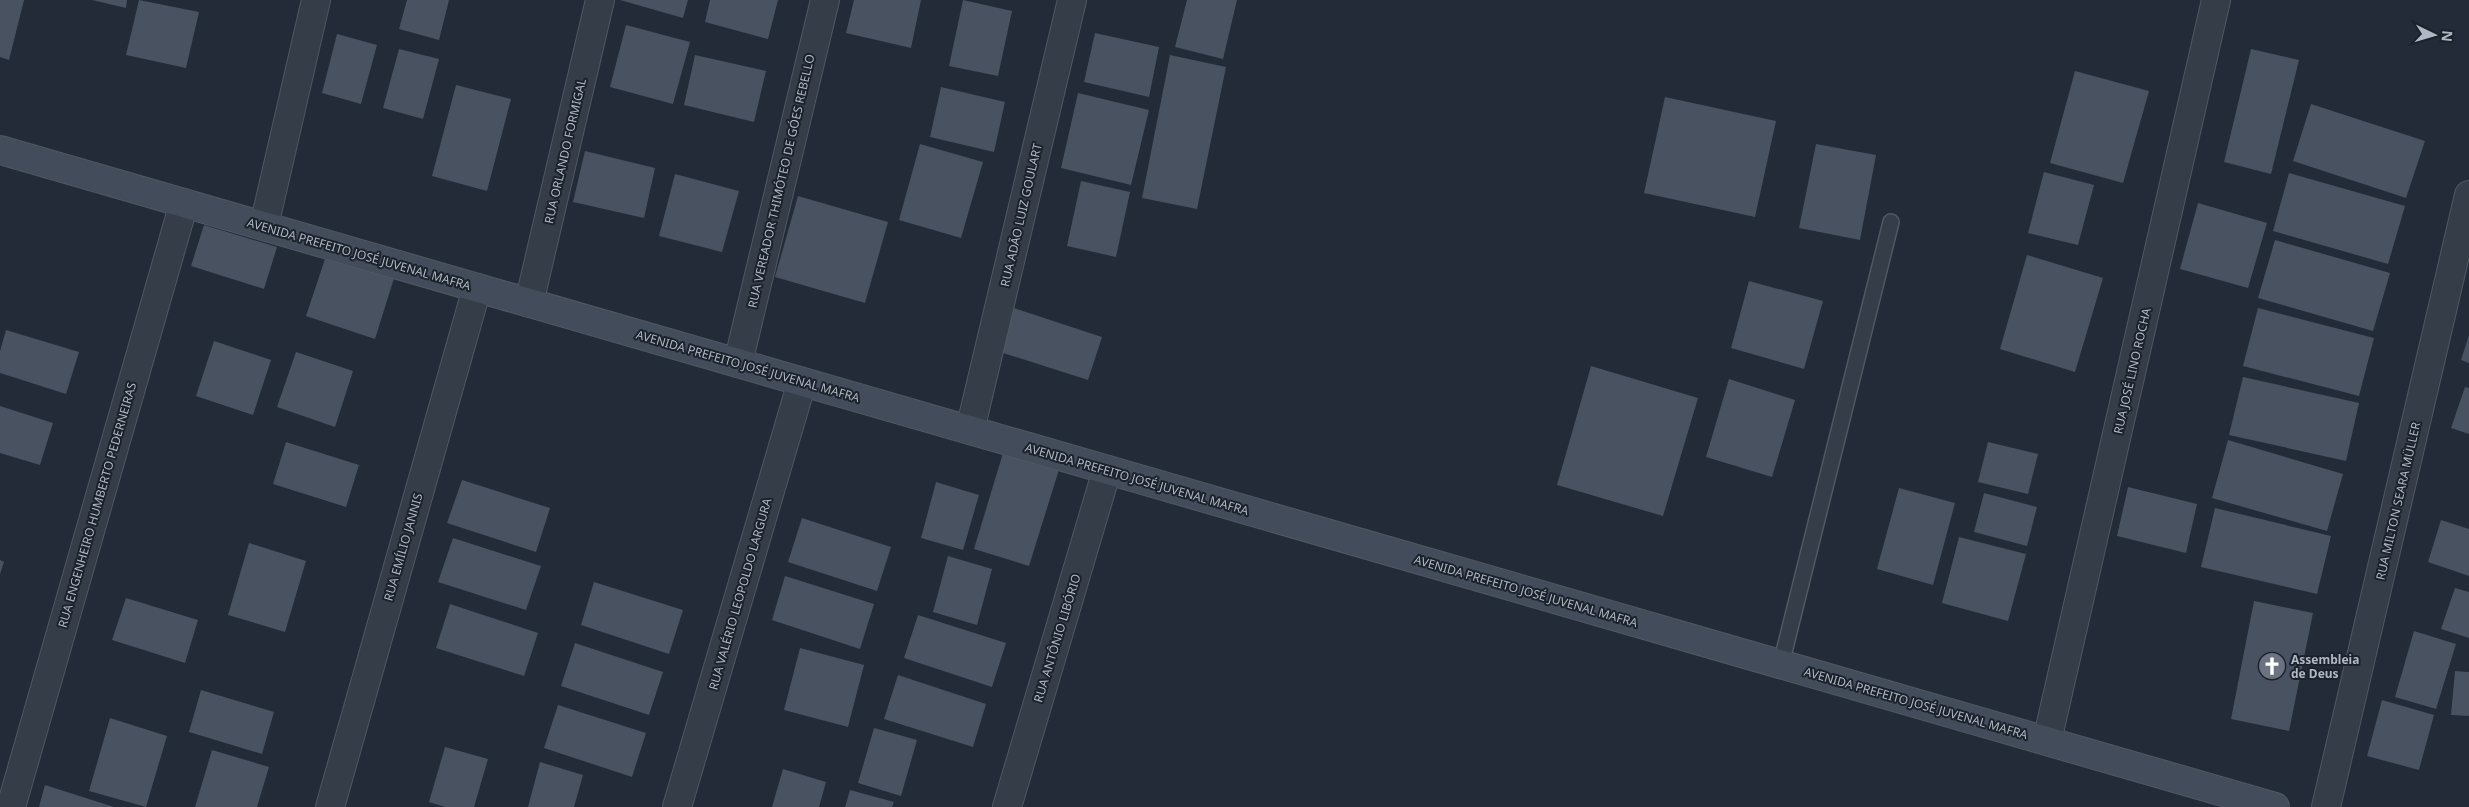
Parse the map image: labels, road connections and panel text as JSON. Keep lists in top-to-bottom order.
{
  "streets": {
    "main road": ["AVENIDA PREFEITO JOSÉ JUVENAL MAFRA"],
    "street": [
      "RUA ORLANDO FORMIGAL",
      "RUA VEREADOR THIMÓTEO DE GÓES REBELLO",
      "RUA ADÃO LUIZ GOULART",
      "RUA JOSÉ LINO ROCHA",
      "RUA MILTON SEARA MÜLLER",
      "RUA ENGENHEIRO HUMBERTO PEDERNEIRAS",
      "RUA EMÍLIO JANNIS",
      "RUA VALÉRIO LEOPOLDO LARGURA",
      "RUA ANTÔNIO LIBÓRIO"
    ]
  },
  "crossings": [
    ["RUA ORLANDO FORMIGAL", "AVENIDA PREFEITO JOSÉ JUVENAL MAFRA"],
    ["RUA VEREADOR THIMÓTEO DE GÓES REBELLO", "AVENIDA PREFEITO JOSÉ JUVENAL MAFRA"],
    ["RUA ADÃO LUIZ GOULART", "AVENIDA PREFEITO JOSÉ JUVENAL MAFRA"],
    ["AVENIDA PREFEITO JOSÉ JUVENAL MAFRA", "RUA JOSÉ LINO ROCHA"],
    ["AVENIDA PREFEITO JOSÉ JUVENAL MAFRA", "RUA ENGENHEIRO HUMBERTO PEDERNEIRAS"],
    ["AVENIDA PREFEITO JOSÉ JUVENAL MAFRA", "RUA EMÍLIO JANNIS"],
    ["AVENIDA PREFEITO JOSÉ JUVENAL MAFRA", "RUA VALÉRIO LEOPOLDO LARGURA"],
    ["AVENIDA PREFEITO JOSÉ JUVENAL MAFRA", "RUA ANTÔNIO LIBÓRIO"]
  ],
  "places": {
    "church": ["Assembleia de Deus"]
  },
  "north": "right"
}
